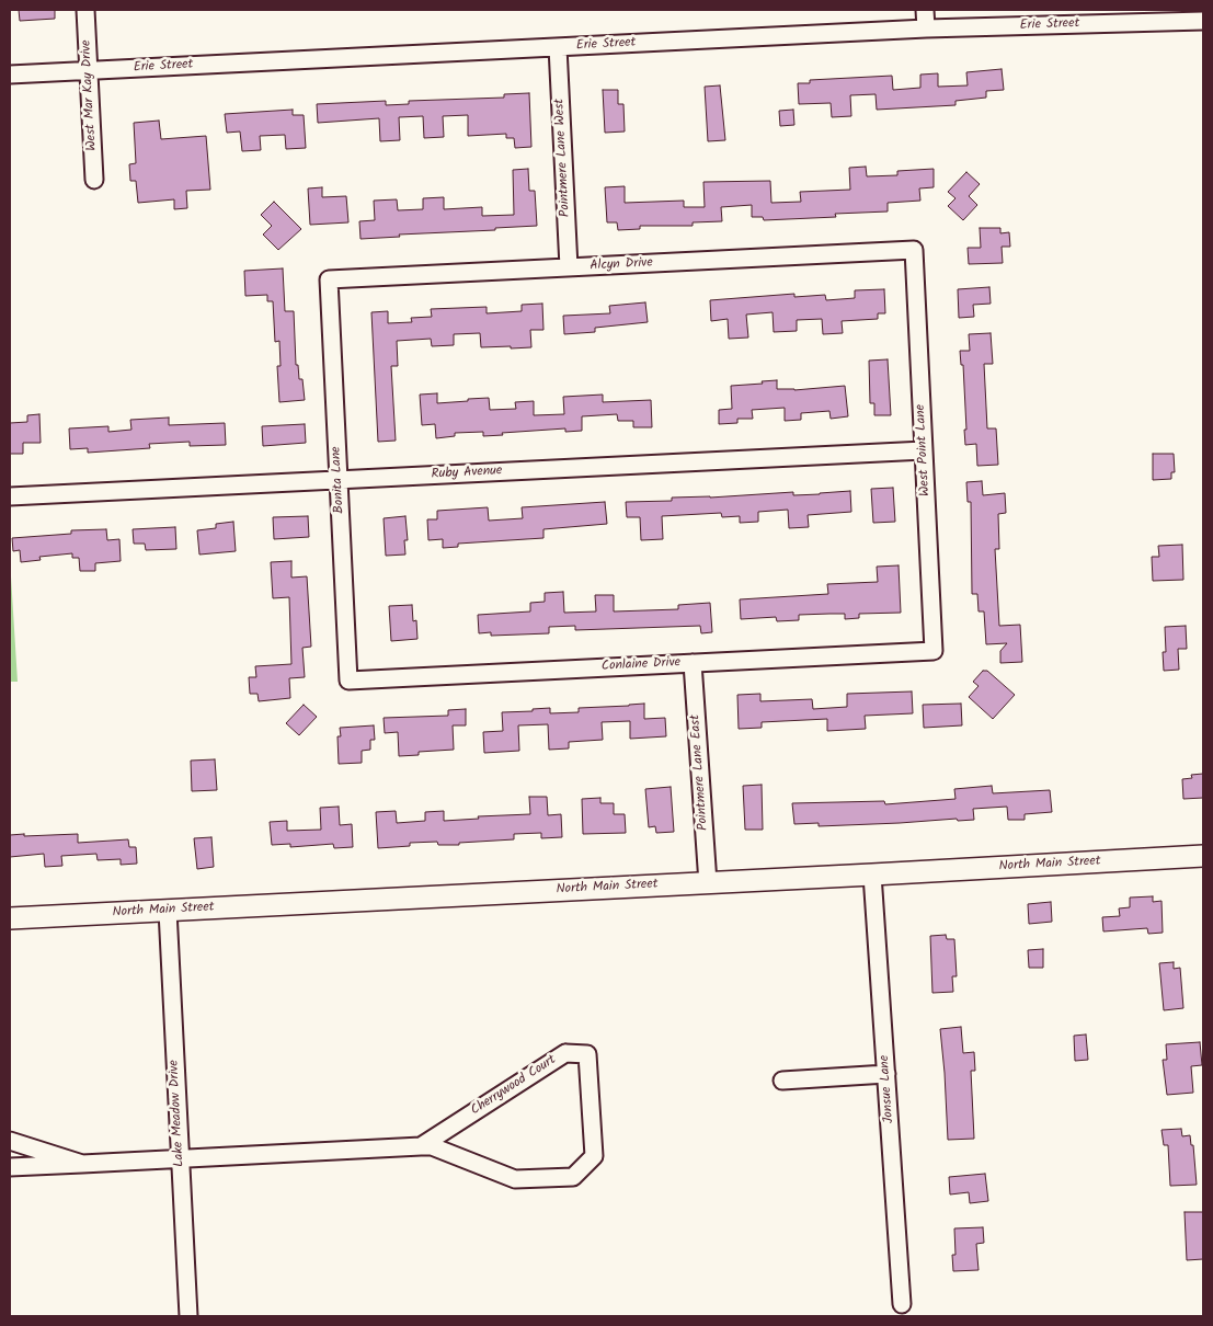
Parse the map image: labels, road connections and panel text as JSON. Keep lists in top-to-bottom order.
{
  "streets": {
    "main road": ["North Main Street"],
    "street": [
      "Erie Street",
      "West Mar Kay Drive",
      "Pointmere Lane West",
      "Alcyn Drive",
      "West Point Lane",
      "Ruby Avenue",
      "Bonita Lane",
      "Conlaine Drive",
      "Pointmere Lane East",
      "Cherrywood Court",
      "Jonsue Lane",
      "Lake Meadow Drive"
    ]
  },
  "crossings": [
    ["Erie Street", "West Mar Kay Drive"],
    ["Erie Street", "Pointmere Lane West"],
    ["Pointmere Lane West", "Alcyn Drive"],
    ["Alcyn Drive", "West Point Lane"],
    ["Alcyn Drive", "Bonita Lane"],
    ["West Point Lane", "Ruby Avenue"],
    ["West Point Lane", "Conlaine Drive"],
    ["Ruby Avenue", "Bonita Lane"],
    ["Bonita Lane", "Conlaine Drive"],
    ["Conlaine Drive", "Pointmere Lane East"],
    ["Pointmere Lane East", "North Main Street"],
    ["North Main Street", "Jonsue Lane"],
    ["North Main Street", "Lake Meadow Drive"],
    ["Cherrywood Court", "Lake Meadow Drive"]
  ]
}
